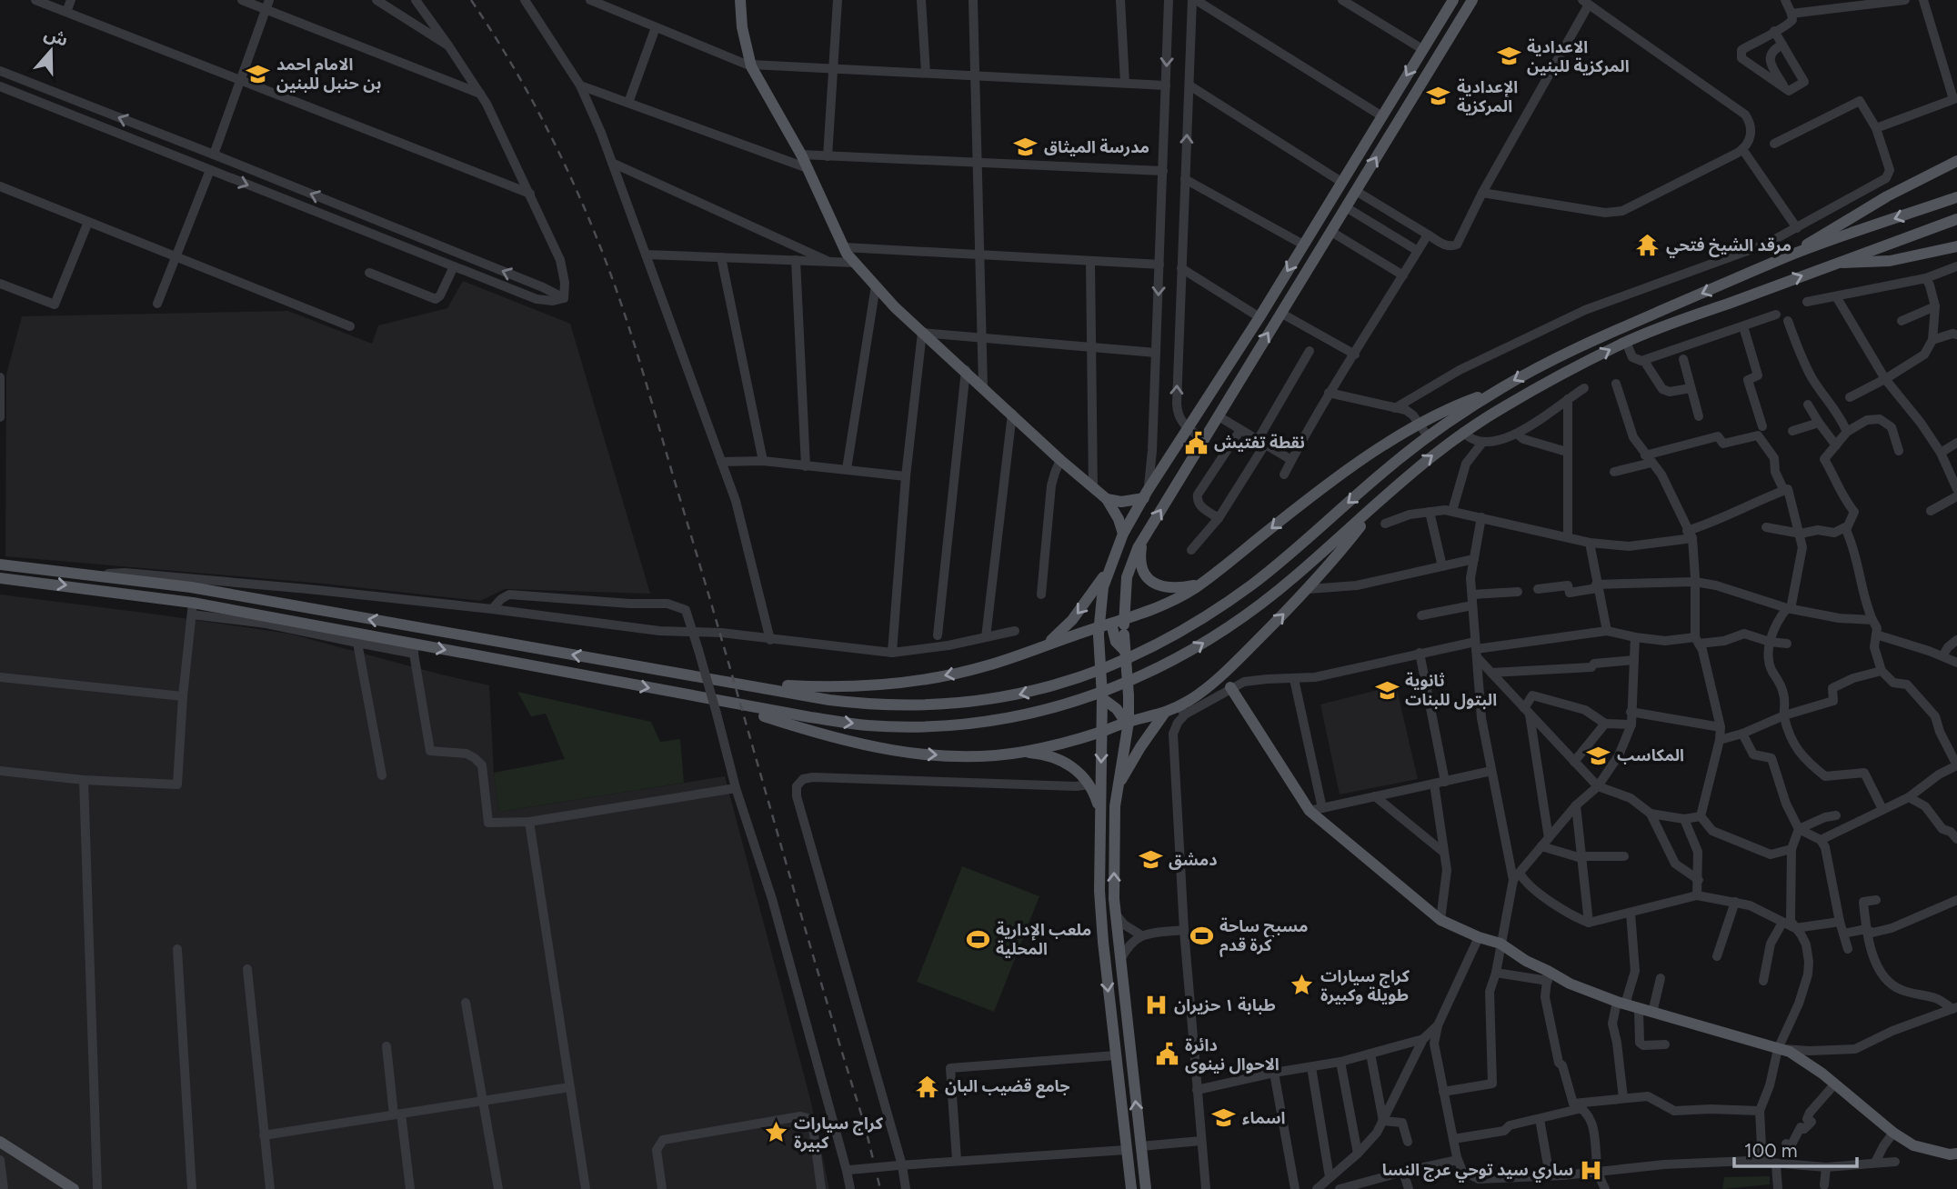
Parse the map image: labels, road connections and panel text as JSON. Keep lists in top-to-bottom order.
{
  "places": {
    "school or university": [
      "الاعدادية المركزية للبنين",
      "الامام احمد بن حنبل للبنين",
      "الإعدادية المركزية",
      "مدرسة الميثاق",
      "ثانوية البتول للبنات",
      "المكاسب",
      "دمشق",
      "اسماء"
    ],
    "temple": ["مرقد الشيخ فتحي", "جامع قضيب البان"],
    "public building": ["نقطة تفتيش", "دائرة الاحوال نينوى"],
    "sports": ["مسبح ساحة كرة قدم", "ملعب الإدارية المحلية"],
    "place": ["كراج سيارات طويلة وكبيرة", "كراج سيارات كبيرة"],
    "hospital": ["طبابة ١ حزيران", "ساري سيد توحي عرج النسا"]
  },
  "scale_bar": "100 m",
  "north": "top"
}
